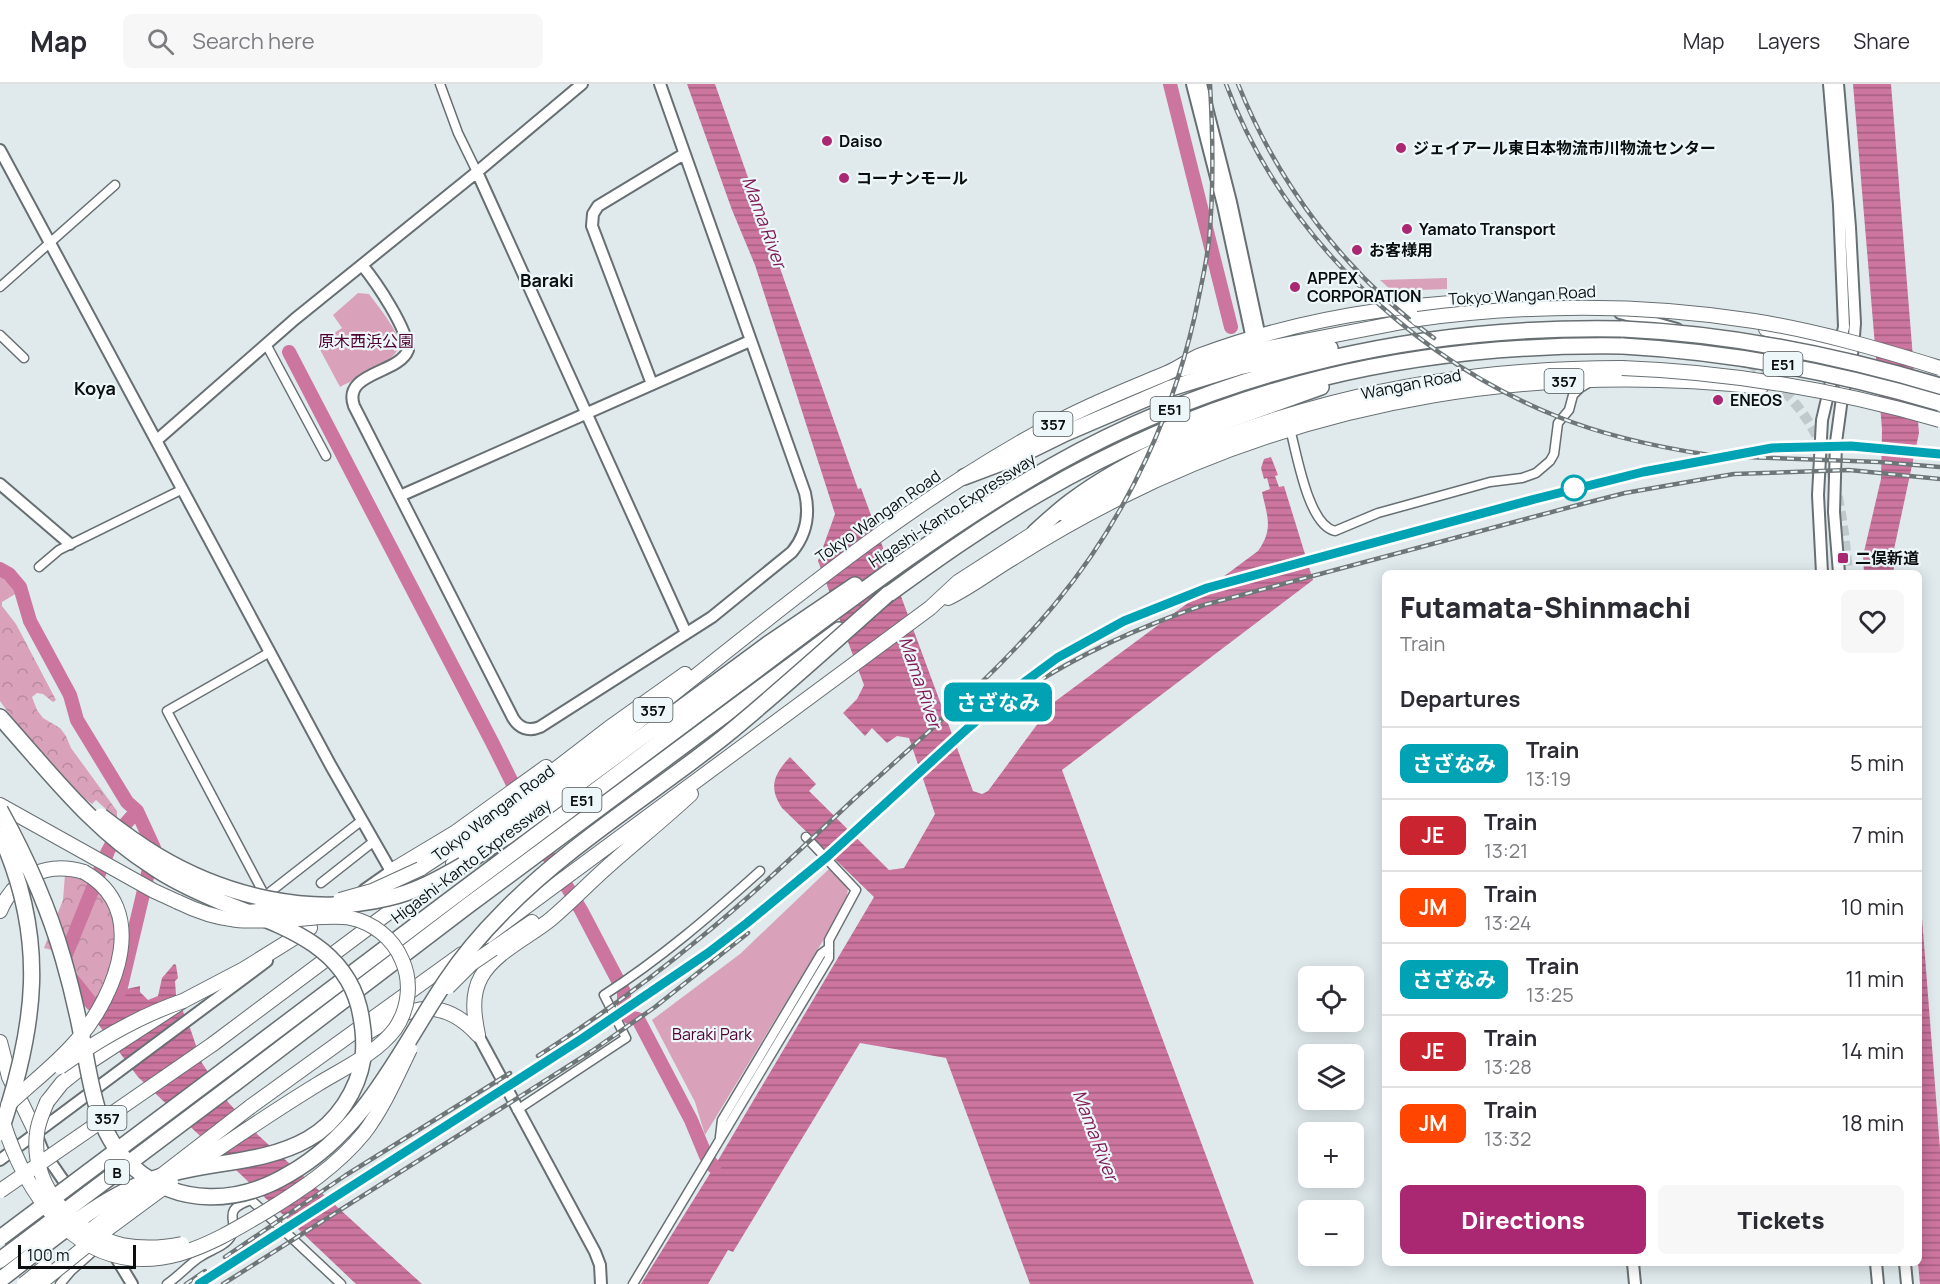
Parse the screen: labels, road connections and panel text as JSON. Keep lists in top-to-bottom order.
{
  "streets": {
    "highway": [
      "Tokyo Wangan Road",
      "E51",
      "357",
      "Wangan Road",
      "Higashi-Kanto Expressway",
      "B"
    ]
  },
  "crossings": [
    ["Tokyo Wangan Road", "357"],
    ["Tokyo Wangan Road", "Higashi-Kanto Expressway"],
    ["357", "Wangan Road"],
    ["357", "Higashi-Kanto Expressway"],
    ["Higashi-Kanto Expressway", "B"]
  ],
  "districts": ["Baraki", "Koya"],
  "water": ["Mama River"],
  "parks": ["原木西浜公園", "Baraki Park"],
  "places": {
    "other": [
      "Daiso",
      "ジェイアール東日本物流市川物流センター",
      "コーナンモール",
      "Yamato Transport",
      "お客様用",
      "APPEX CORPORATION",
      "ENEOS"
    ],
    "transit": ["二俣新道"]
  },
  "scale_bar": "100 m",
  "page": {
    "header": "Map",
    "search": "Search here",
    "nav": ["Map", "Layers", "Share"],
    "on_map": "さざなみ",
    "heading": [
      ["Futamata-Shinmachi", "Train"],
      "Departures"
    ],
    "list": [
      {
        "mark": "さざなみ",
        "name": "Train",
        "note": "13:19",
        "value": "5 min"
      },
      {
        "mark": "JE",
        "name": "Train",
        "note": "13:21",
        "value": "7 min"
      },
      {
        "mark": "JM",
        "name": "Train",
        "note": "13:24",
        "value": "10 min"
      },
      {
        "mark": "さざなみ",
        "name": "Train",
        "note": "13:25",
        "value": "11 min"
      },
      {
        "mark": "JE",
        "name": "Train",
        "note": "13:28",
        "value": "14 min"
      },
      {
        "mark": "JM",
        "name": "Train",
        "note": "13:32",
        "value": "18 min"
      }
    ],
    "map_buttons": ["+", "−"],
    "buttons": ["Directions", "Tickets"],
    "scale": "100 m"
  }
}
